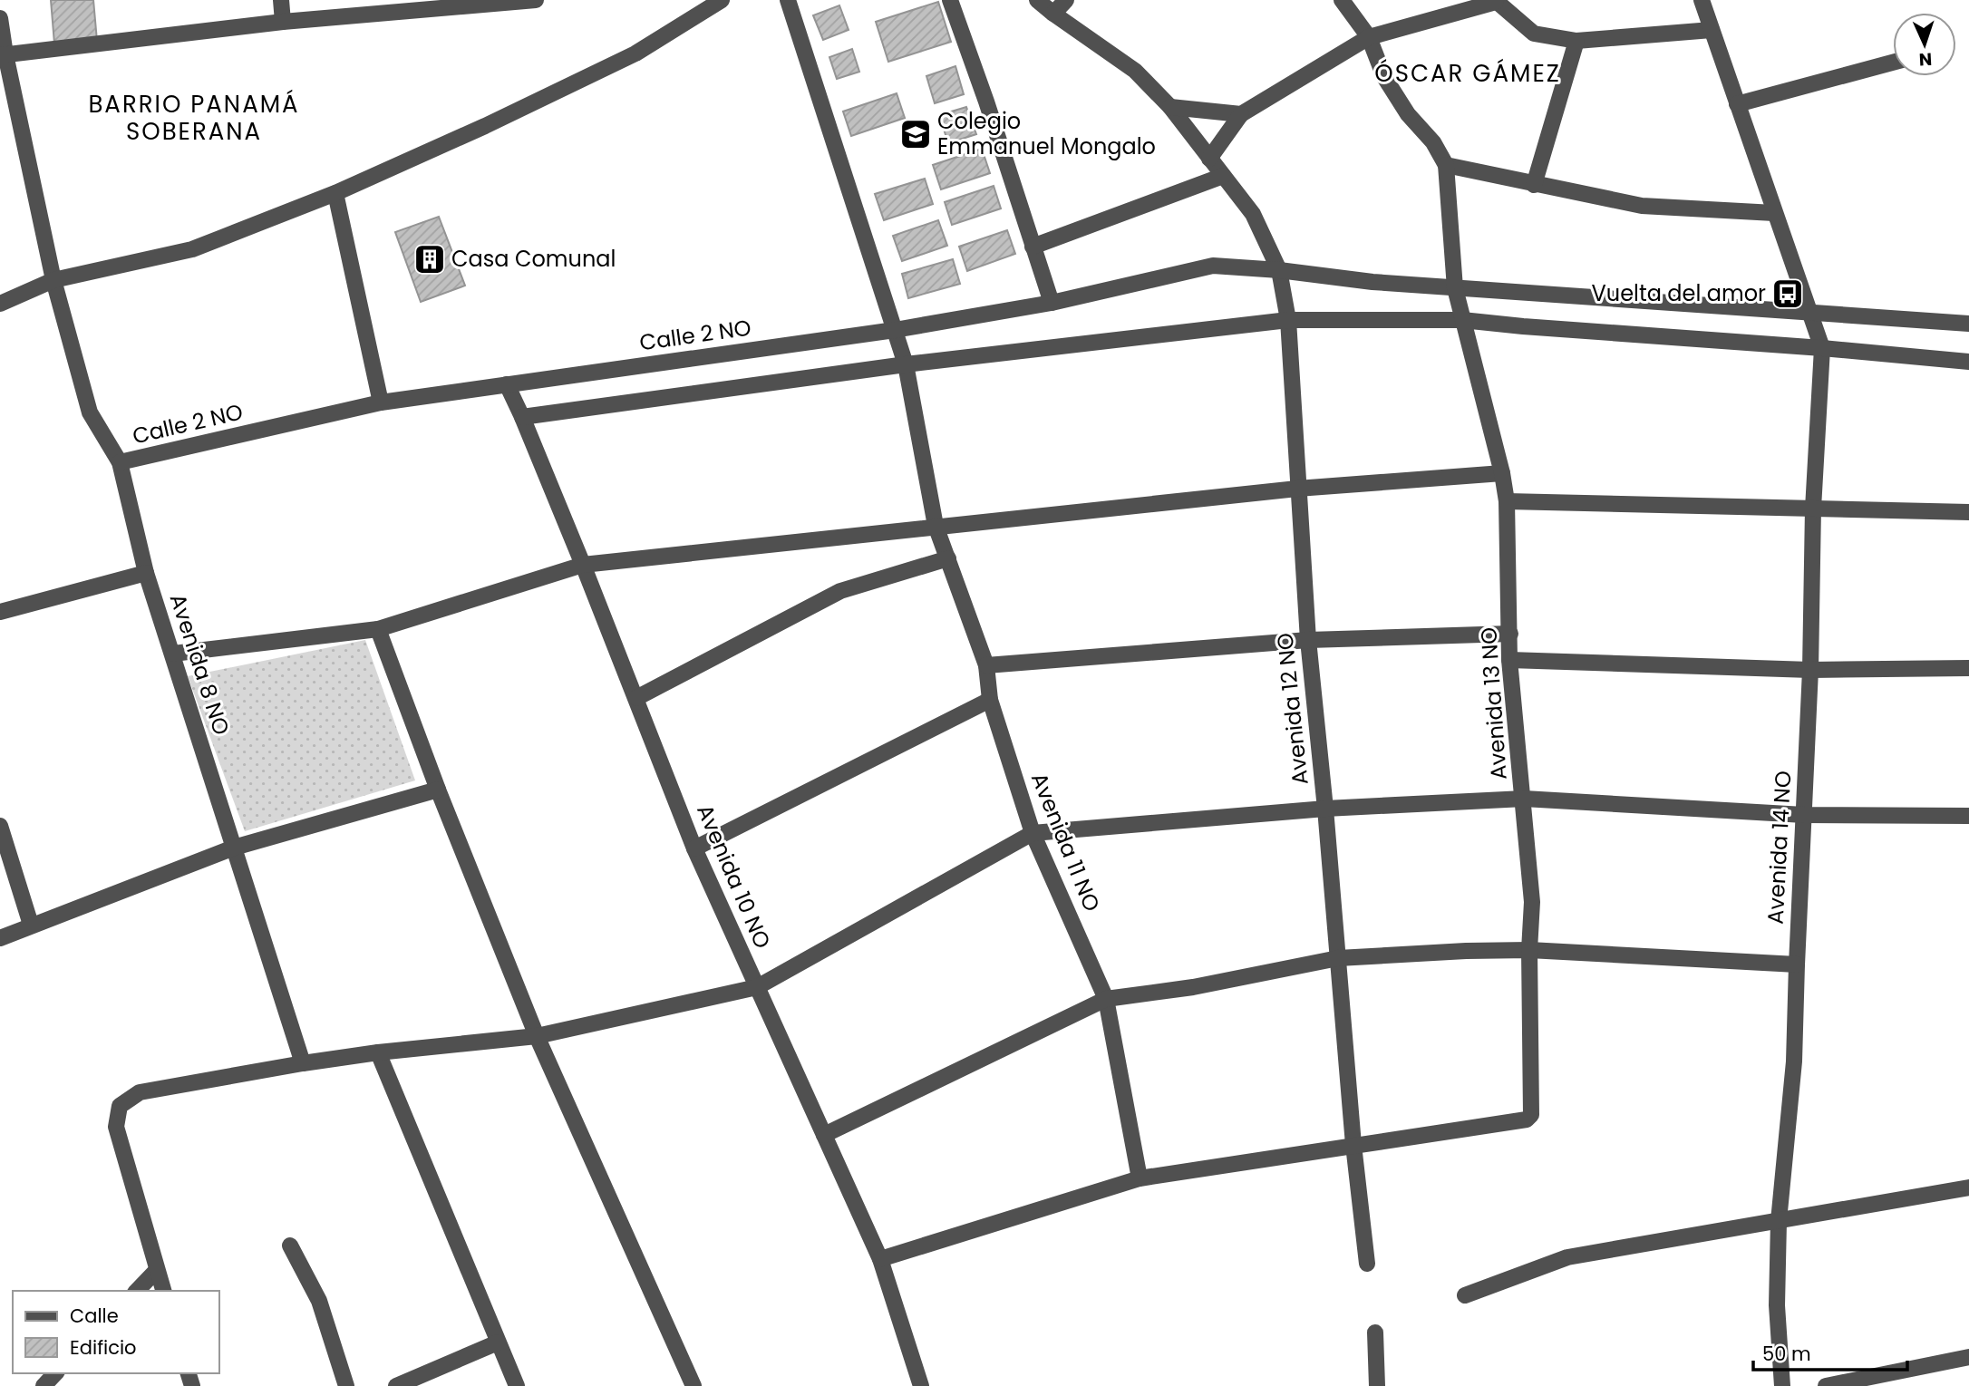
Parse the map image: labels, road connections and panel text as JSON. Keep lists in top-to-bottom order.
{
  "streets": {
    "street": [
      "Calle 2 NO",
      "Avenida 8 NO",
      "Avenida 13 NO",
      "Avenida 12 NO",
      "Avenida 11 NO",
      "Avenida 14 NO",
      "Avenida 10 NO"
    ]
  },
  "crossings": [
    ["Calle 2 NO", "Avenida 8 NO"],
    ["Calle 2 NO", "Avenida 13 NO"],
    ["Calle 2 NO", "Avenida 12 NO"],
    ["Calle 2 NO", "Avenida 11 NO"],
    ["Calle 2 NO", "Avenida 14 NO"],
    ["Calle 2 NO", "Avenida 10 NO"],
    ["Avenida 13 NO", "Avenida 12 NO"]
  ],
  "districts": ["ÓSCAR GÁMEZ", "BARRIO PANAMÁ SOBERANA"],
  "places": {
    "school or university": ["Colegio Emmanuel Mongalo"],
    "building": ["Casa Comunal"],
    "bus stop": ["Vuelta del amor"]
  },
  "legend": ["Calle", "Edificio"],
  "scale_bar": "50 m",
  "north": "bottom"
}
